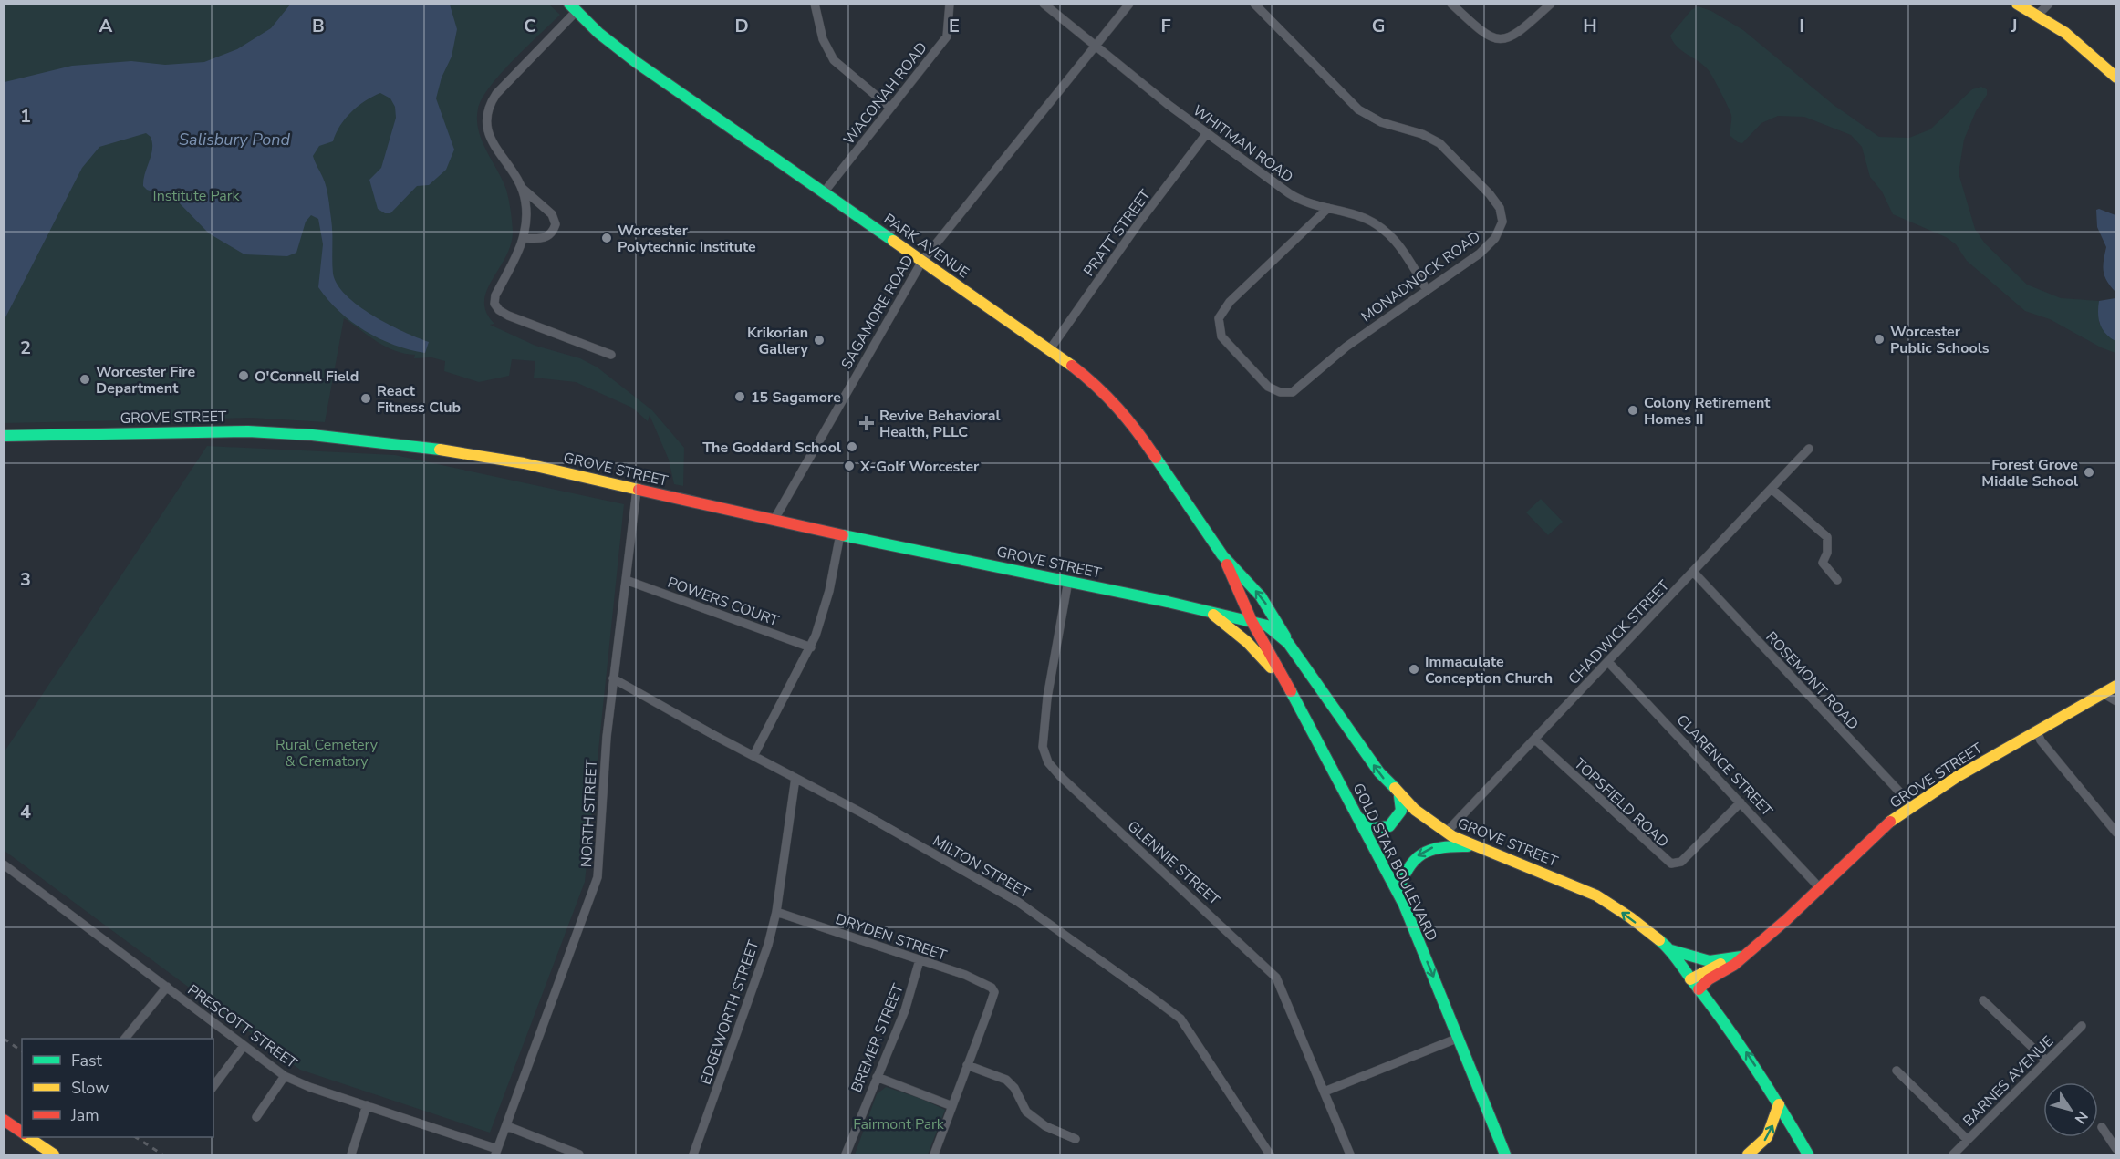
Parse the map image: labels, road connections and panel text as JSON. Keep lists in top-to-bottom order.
{
  "streets": {
    "main road": ["PARK AVENUE", "GROVE STREET", "GOLD STAR BOULEVARD"],
    "street": [
      "WACONAH ROAD",
      "WHITMAN ROAD",
      "PRATT STREET",
      "MONADNOCK ROAD",
      "SAGAMORE ROAD",
      "POWERS COURT",
      "CHADWICK STREET",
      "ROSEMONT ROAD",
      "CLARENCE STREET",
      "TOPSFIELD ROAD",
      "NORTH STREET",
      "GLENNIE STREET",
      "MILTON STREET",
      "DRYDEN STREET",
      "EDGEWORTH STREET",
      "PRESCOTT STREET",
      "BREMER STREET",
      "BARNES AVENUE"
    ]
  },
  "crossings": [
    ["WACONAH ROAD", "PARK AVENUE"],
    ["WHITMAN ROAD", "PRATT STREET"],
    ["WHITMAN ROAD", "MONADNOCK ROAD"],
    ["WHITMAN ROAD", "SAGAMORE ROAD"],
    ["PRATT STREET", "PARK AVENUE"],
    ["PARK AVENUE", "SAGAMORE ROAD"],
    ["PARK AVENUE", "GROVE STREET"],
    ["PARK AVENUE", "GOLD STAR BOULEVARD"],
    ["SAGAMORE ROAD", "GROVE STREET"],
    ["GROVE STREET", "CHADWICK STREET"],
    ["GROVE STREET", "ROSEMONT ROAD"],
    ["GROVE STREET", "CLARENCE STREET"],
    ["GROVE STREET", "NORTH STREET"],
    ["GROVE STREET", "GOLD STAR BOULEVARD"],
    ["GROVE STREET", "GLENNIE STREET"],
    ["POWERS COURT", "NORTH STREET"],
    ["CHADWICK STREET", "ROSEMONT ROAD"],
    ["CHADWICK STREET", "CLARENCE STREET"],
    ["CHADWICK STREET", "TOPSFIELD ROAD"],
    ["CLARENCE STREET", "TOPSFIELD ROAD"],
    ["NORTH STREET", "MILTON STREET"],
    ["NORTH STREET", "PRESCOTT STREET"],
    ["MILTON STREET", "EDGEWORTH STREET"],
    ["DRYDEN STREET", "EDGEWORTH STREET"],
    ["DRYDEN STREET", "BREMER STREET"]
  ],
  "water": ["Salisbury Pond"],
  "parks": ["Institute Park", "Rural Cemetery & Crematory", "Fairmont Park"],
  "places": {
    "other": [
      "Worcester Polytechnic Institute",
      "Worcester Public Schools",
      "Krikorian Gallery",
      "O'Connell Field",
      "Worcester Fire Department",
      "15 Sagamore",
      "React Fitness Club",
      "Colony Retirement Homes II",
      "The Goddard School",
      "X-Golf Worcester",
      "Forest Grove Middle School",
      "Immaculate Conception Church"
    ],
    "health": ["Revive Behavioral Health, PLLC"]
  },
  "legend": ["Fast", "Slow", "Jam"],
  "north": "bottom right",
  "grid": {
    "columns": [
      "A",
      "B",
      "C",
      "D",
      "E",
      "F",
      "G",
      "H",
      "I",
      "J"
    ],
    "rows": [
      "1",
      "2",
      "3",
      "4"
    ]
  }
}
